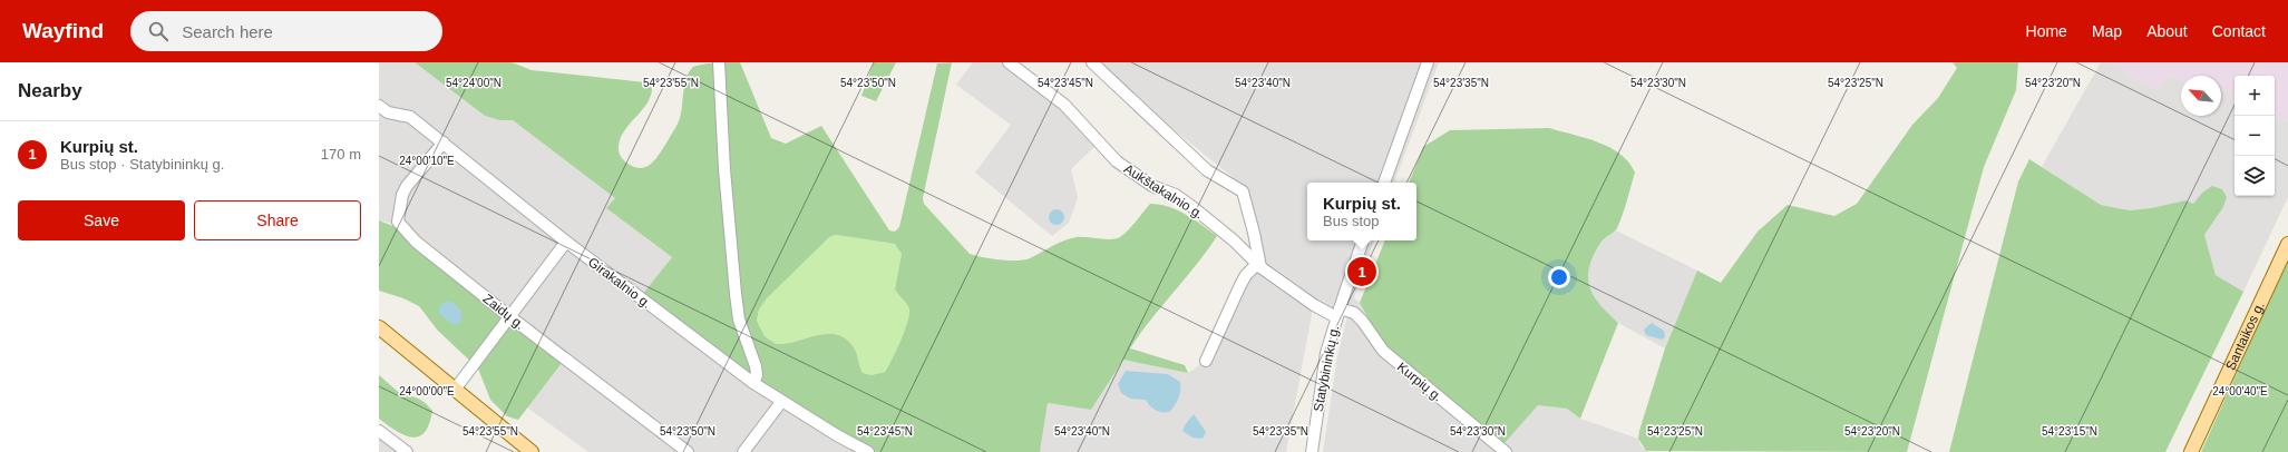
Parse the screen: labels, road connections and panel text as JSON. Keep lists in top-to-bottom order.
{
  "streets": {
    "main road": ["Santaikos g."],
    "street": [
      "Aukštakalnio g.",
      "Girakalnio g.",
      "Zaidų g.",
      "Statybininkų g.",
      "Kurpių g."
    ]
  },
  "crossings": [
    ["Aukštakalnio g.", "Statybininkų g."],
    ["Aukštakalnio g.", "Kurpių g."],
    ["Girakalnio g.", "Zaidų g."],
    ["Statybininkų g.", "Kurpių g."]
  ],
  "north": "top left",
  "page": {
    "header": "Wayfind",
    "search": "Search here",
    "nav": [
      "Home",
      "Map",
      "About",
      "Contact"
    ],
    "heading": "Nearby",
    "map_buttons": ["+", "−"],
    "list": [
      {
        "mark": "1",
        "name": "Kurpių st.",
        "note": "Bus stop · Statybininkų g.",
        "value": "170 m"
      }
    ],
    "popup": ["Kurpių st.", "Bus stop"],
    "buttons": ["Save", "Share"],
    "pins": "1"
  },
  "coordinates": [
    "54°23'20\"N",
    "54°24'00\"N",
    "54°23'55\"N",
    "54°23'50\"N",
    "54°23'45\"N",
    "54°23'40\"N",
    "54°23'35\"N",
    "54°23'30\"N",
    "54°23'25\"N",
    "24°00'10\"E",
    "24°00'40\"E",
    "24°00'00\"E",
    "54°23'15\"N"
  ]
}
